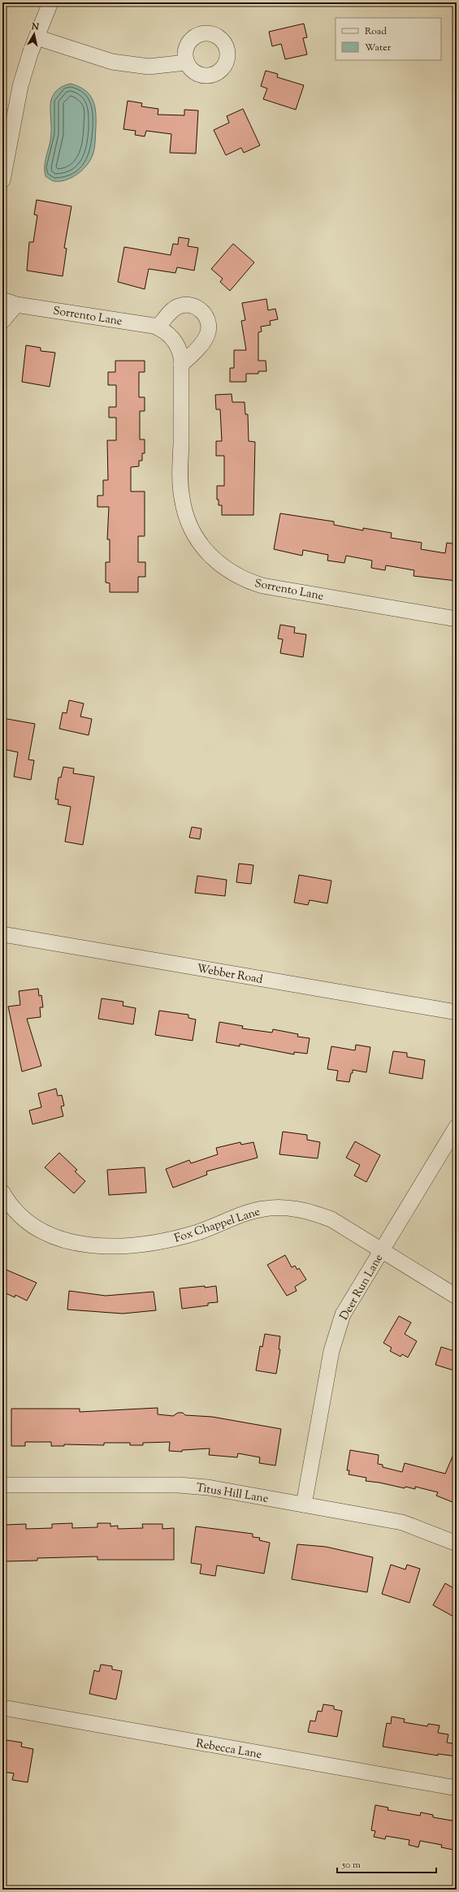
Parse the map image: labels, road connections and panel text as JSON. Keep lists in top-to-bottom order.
{
  "streets": {
    "street": [
      "Sorrento Lane",
      "Webber Road",
      "Fox Chappel Lane",
      "Deer Run Lane",
      "Titus Hill Lane",
      "Rebecca Lane"
    ]
  },
  "crossings": [
    ["Fox Chappel Lane", "Deer Run Lane"],
    ["Deer Run Lane", "Titus Hill Lane"]
  ],
  "legend": ["Road", "Water"],
  "scale_bar": "50 m",
  "north": "top"
}
